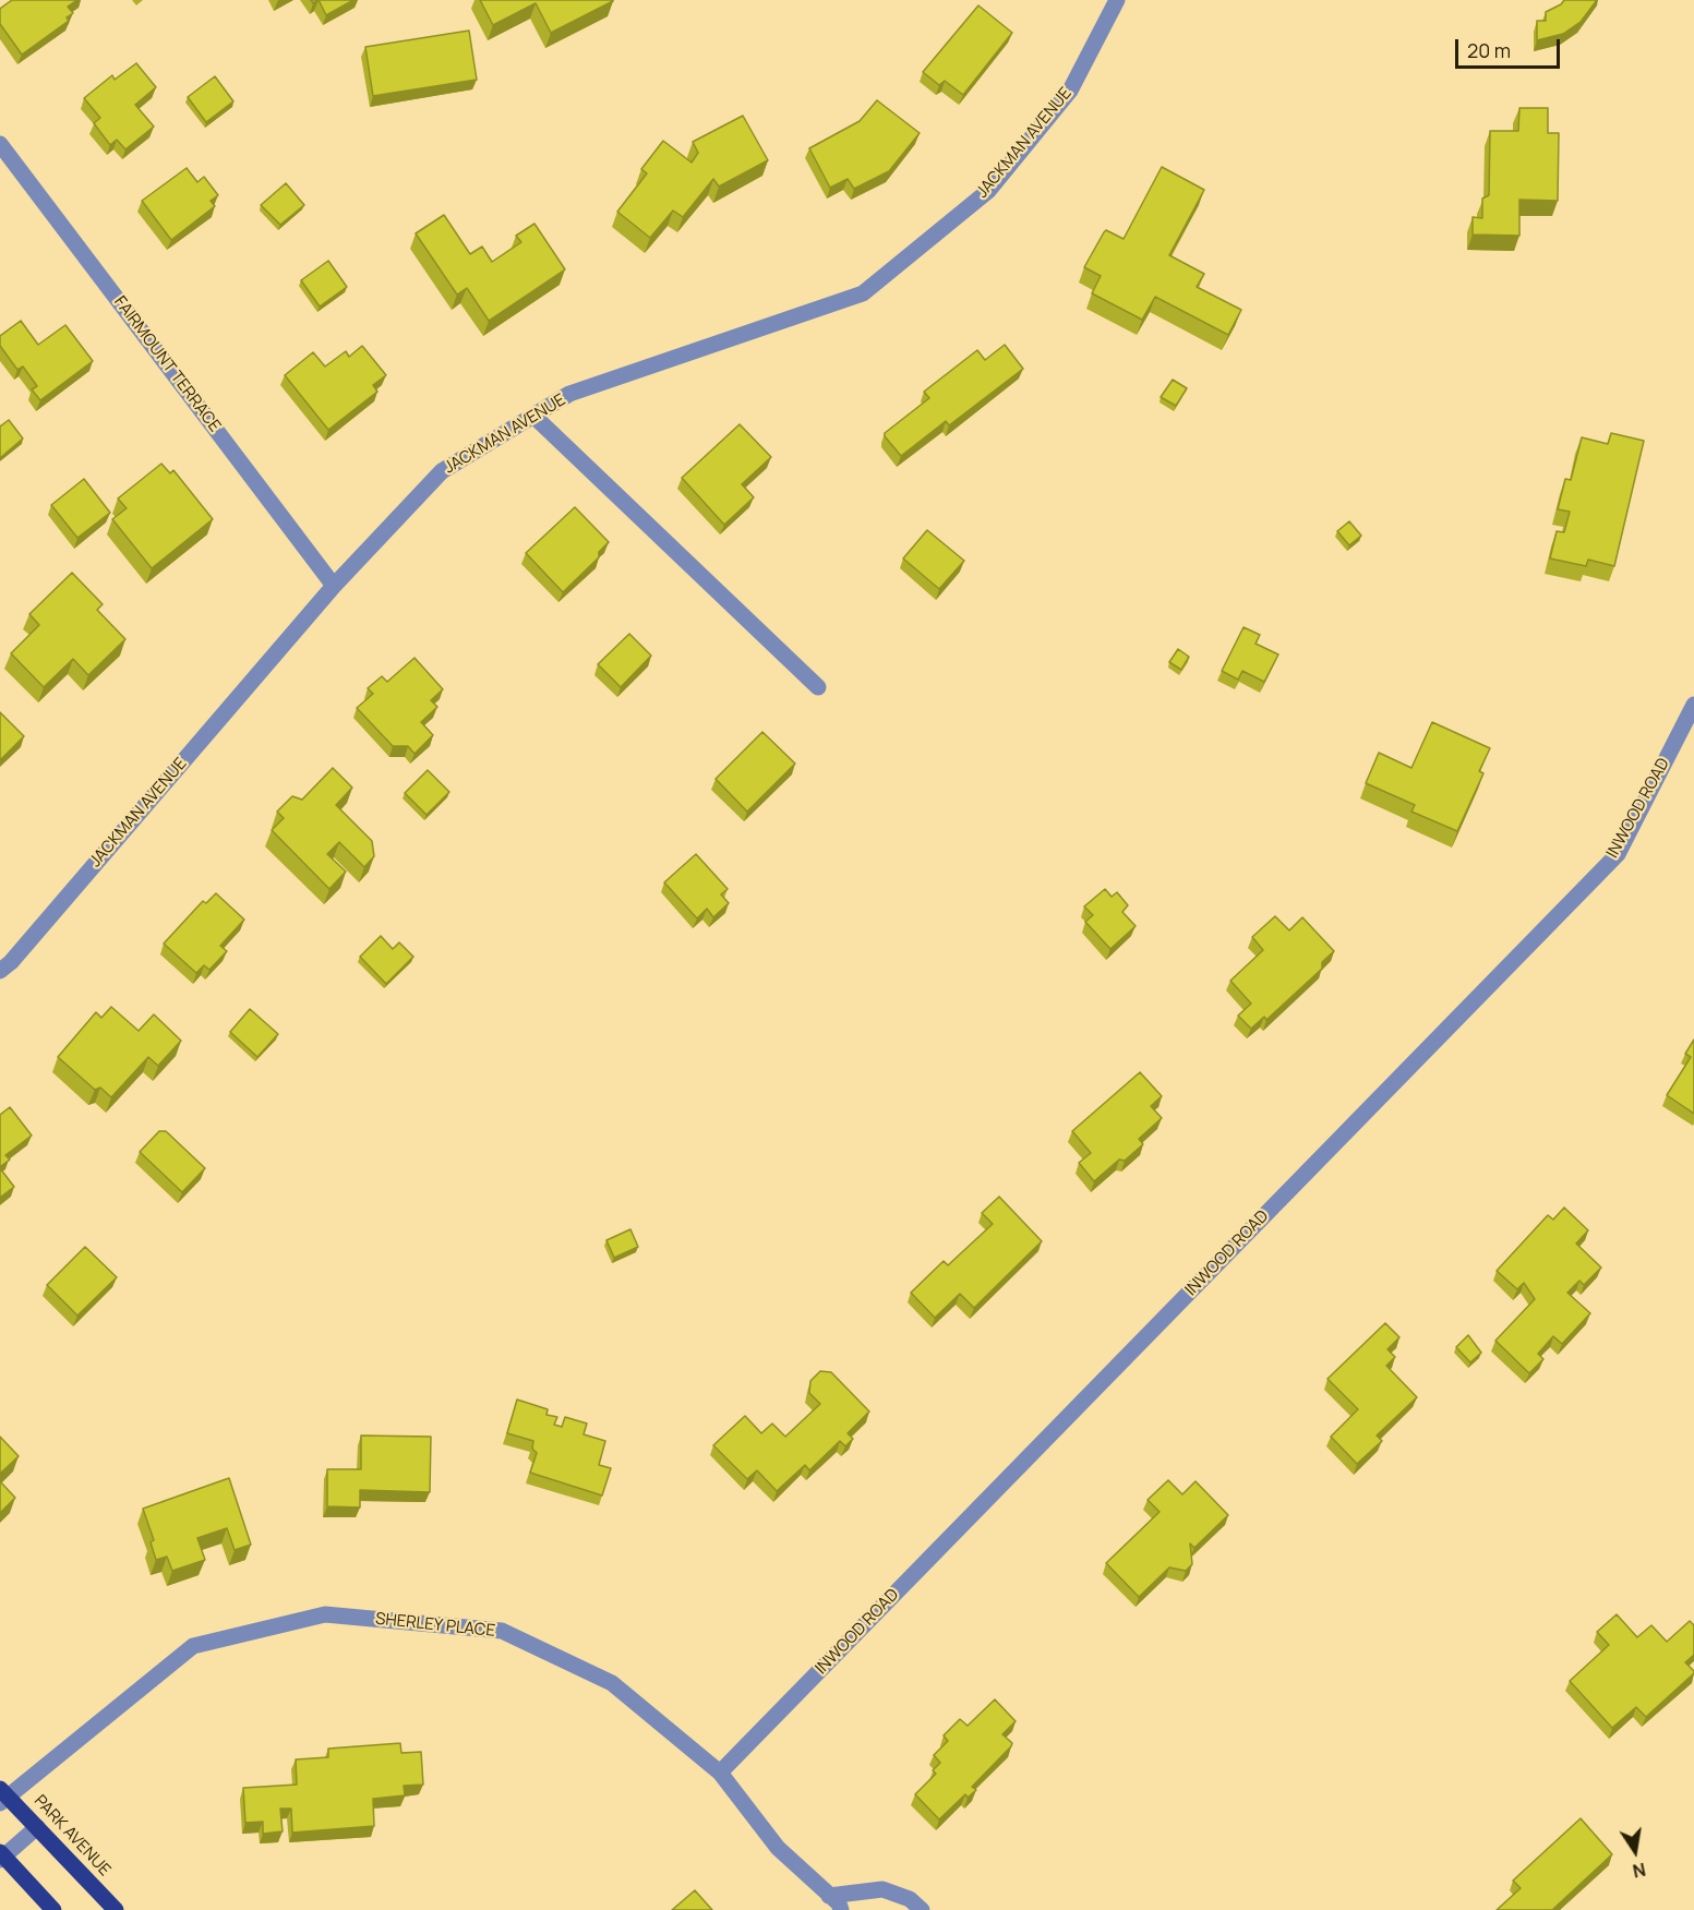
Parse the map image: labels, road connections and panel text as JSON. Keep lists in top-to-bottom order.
{
  "streets": {
    "main road": ["PARK AVENUE"],
    "street": [
      "JACKMAN AVENUE",
      "FAIRMOUNT TERRACE",
      "INWOOD ROAD",
      "SHERLEY PLACE"
    ]
  },
  "crossings": [
    ["JACKMAN AVENUE", "FAIRMOUNT TERRACE"],
    ["INWOOD ROAD", "SHERLEY PLACE"],
    ["SHERLEY PLACE", "PARK AVENUE"]
  ],
  "scale_bar": "20 m",
  "north": "bottom"
}
